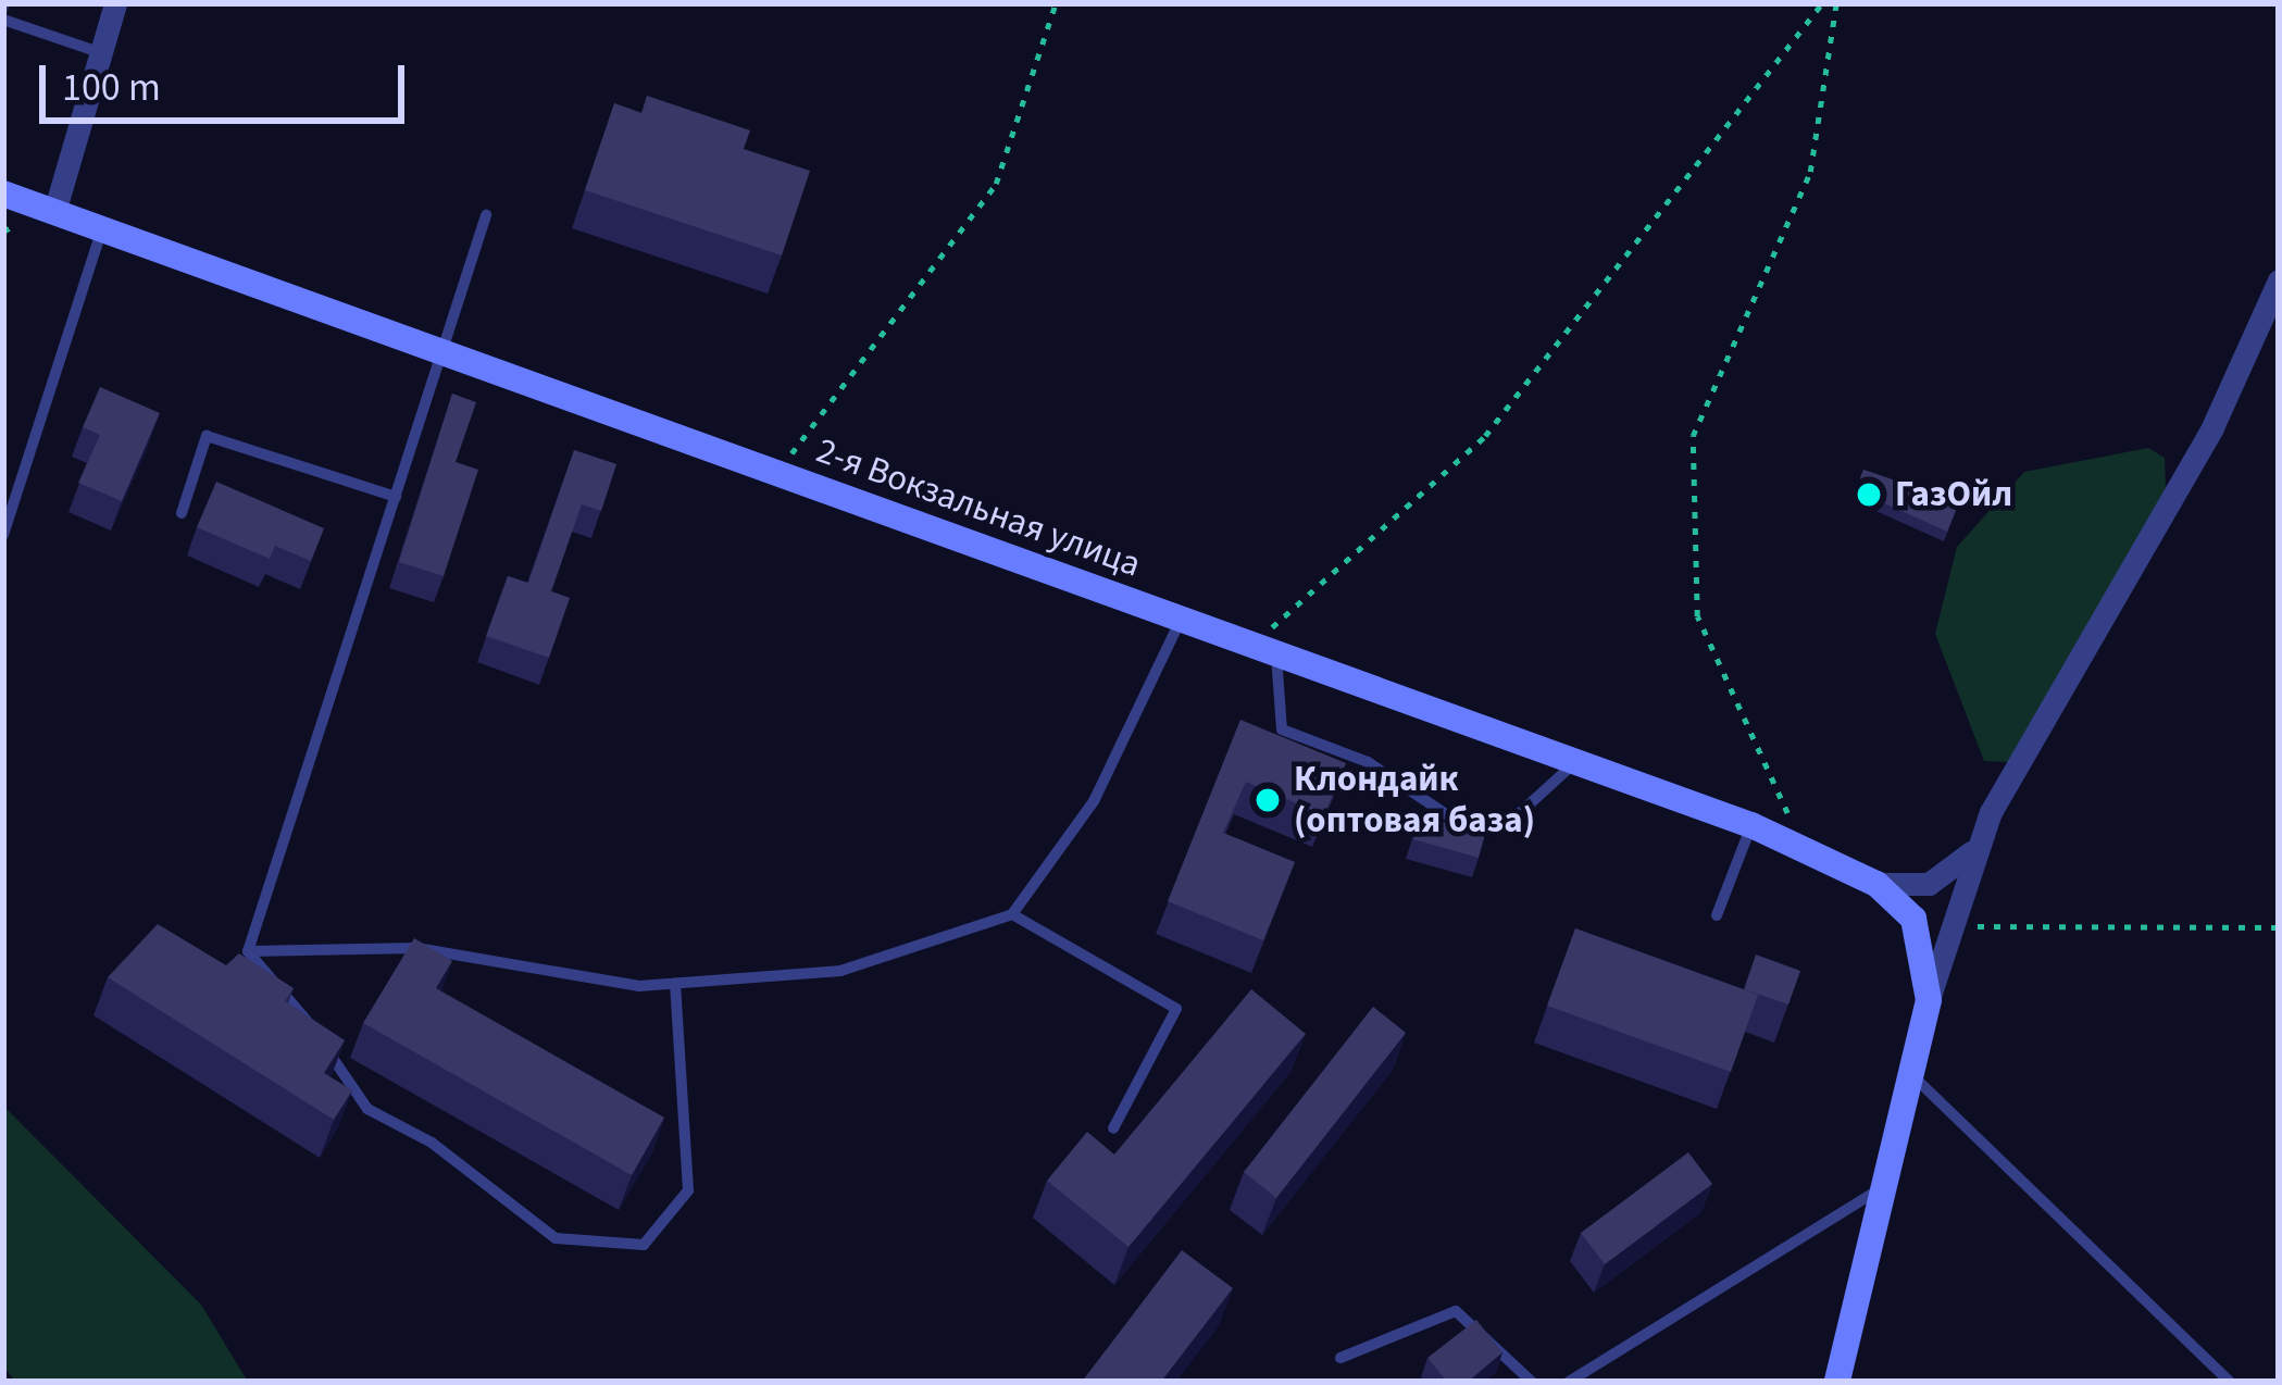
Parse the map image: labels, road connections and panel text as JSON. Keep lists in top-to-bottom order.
{
  "streets": {
    "main road": ["2-я Вокзальная улица"]
  },
  "places": ["ГазОйл", "Клондайк (оптовая база)"],
  "scale_bar": "100 m"
}
